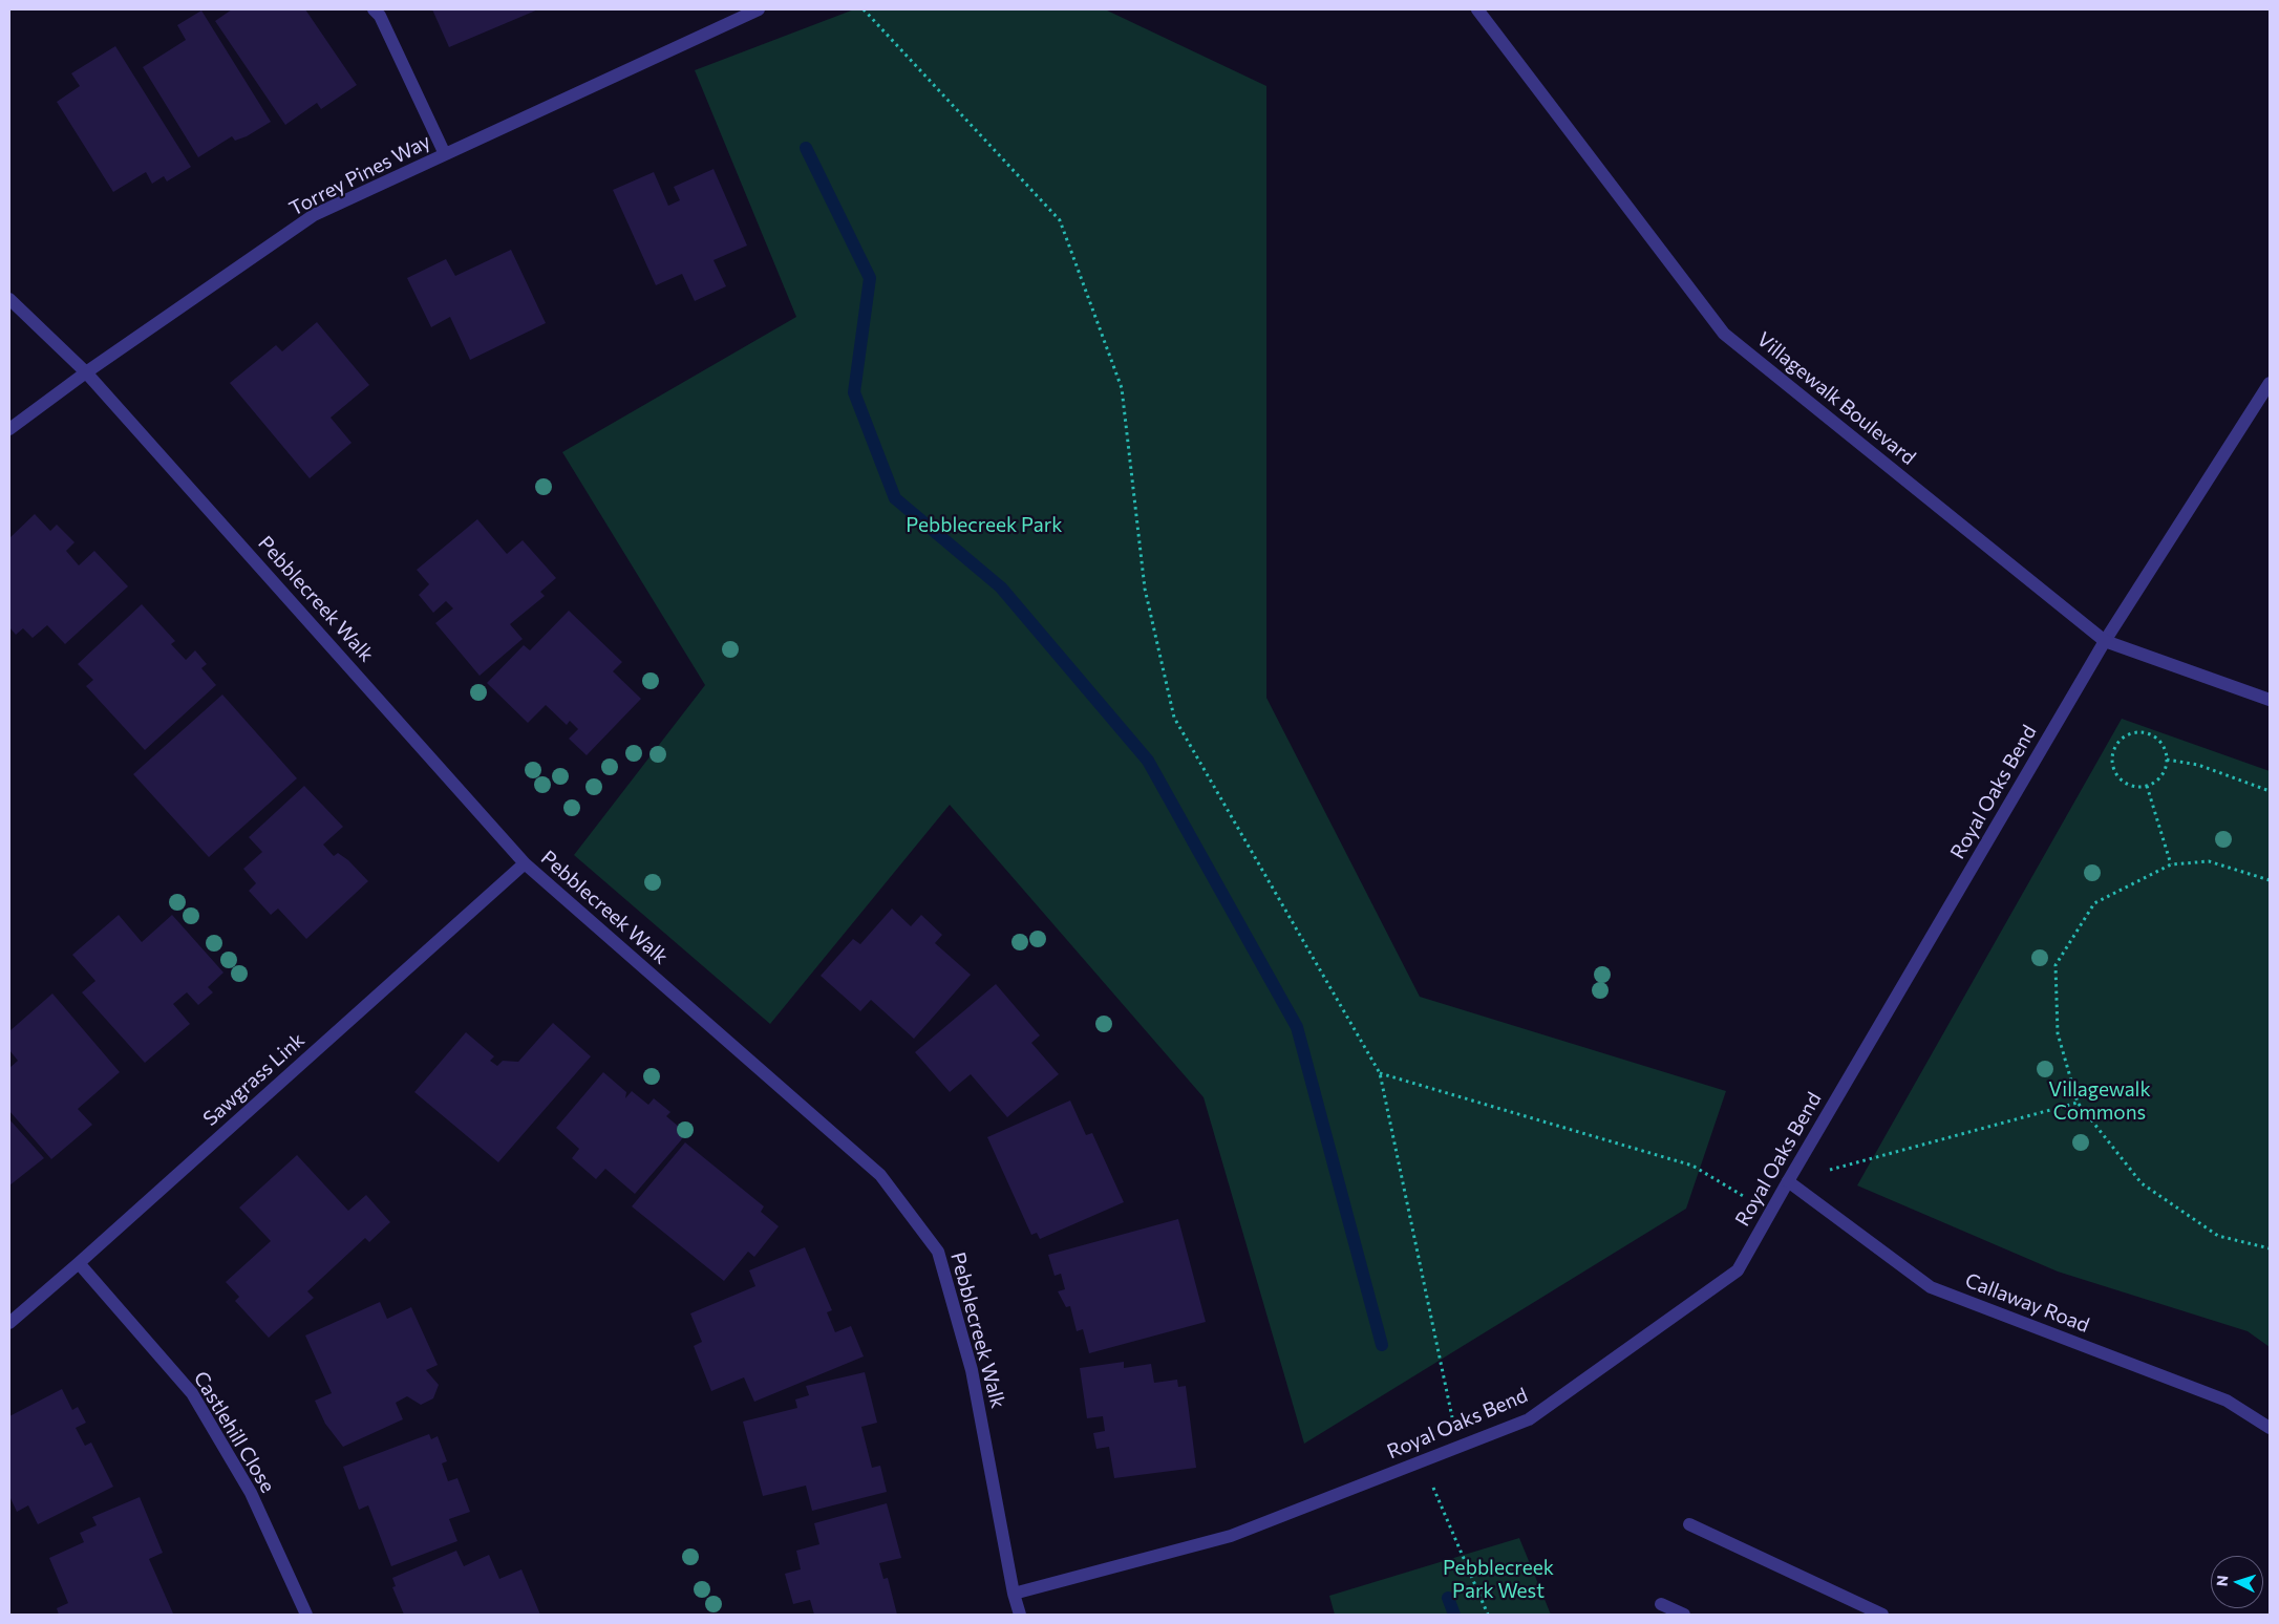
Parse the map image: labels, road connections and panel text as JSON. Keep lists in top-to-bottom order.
{
  "streets": {
    "street": [
      "Torrey Pines Way",
      "Villagewalk Boulevard",
      "Pebblecreek Walk",
      "Royal Oaks Bend",
      "Sawgrass Link",
      "Callaway Road",
      "Castlehill Close"
    ]
  },
  "crossings": [
    ["Torrey Pines Way", "Pebblecreek Walk"],
    ["Villagewalk Boulevard", "Royal Oaks Bend"],
    ["Pebblecreek Walk", "Royal Oaks Bend"],
    ["Pebblecreek Walk", "Sawgrass Link"],
    ["Royal Oaks Bend", "Callaway Road"],
    ["Sawgrass Link", "Castlehill Close"]
  ],
  "parks": ["Pebblecreek Park", "Villagewalk Commons", "Pebblecreek Park West"],
  "north": "left"
}
